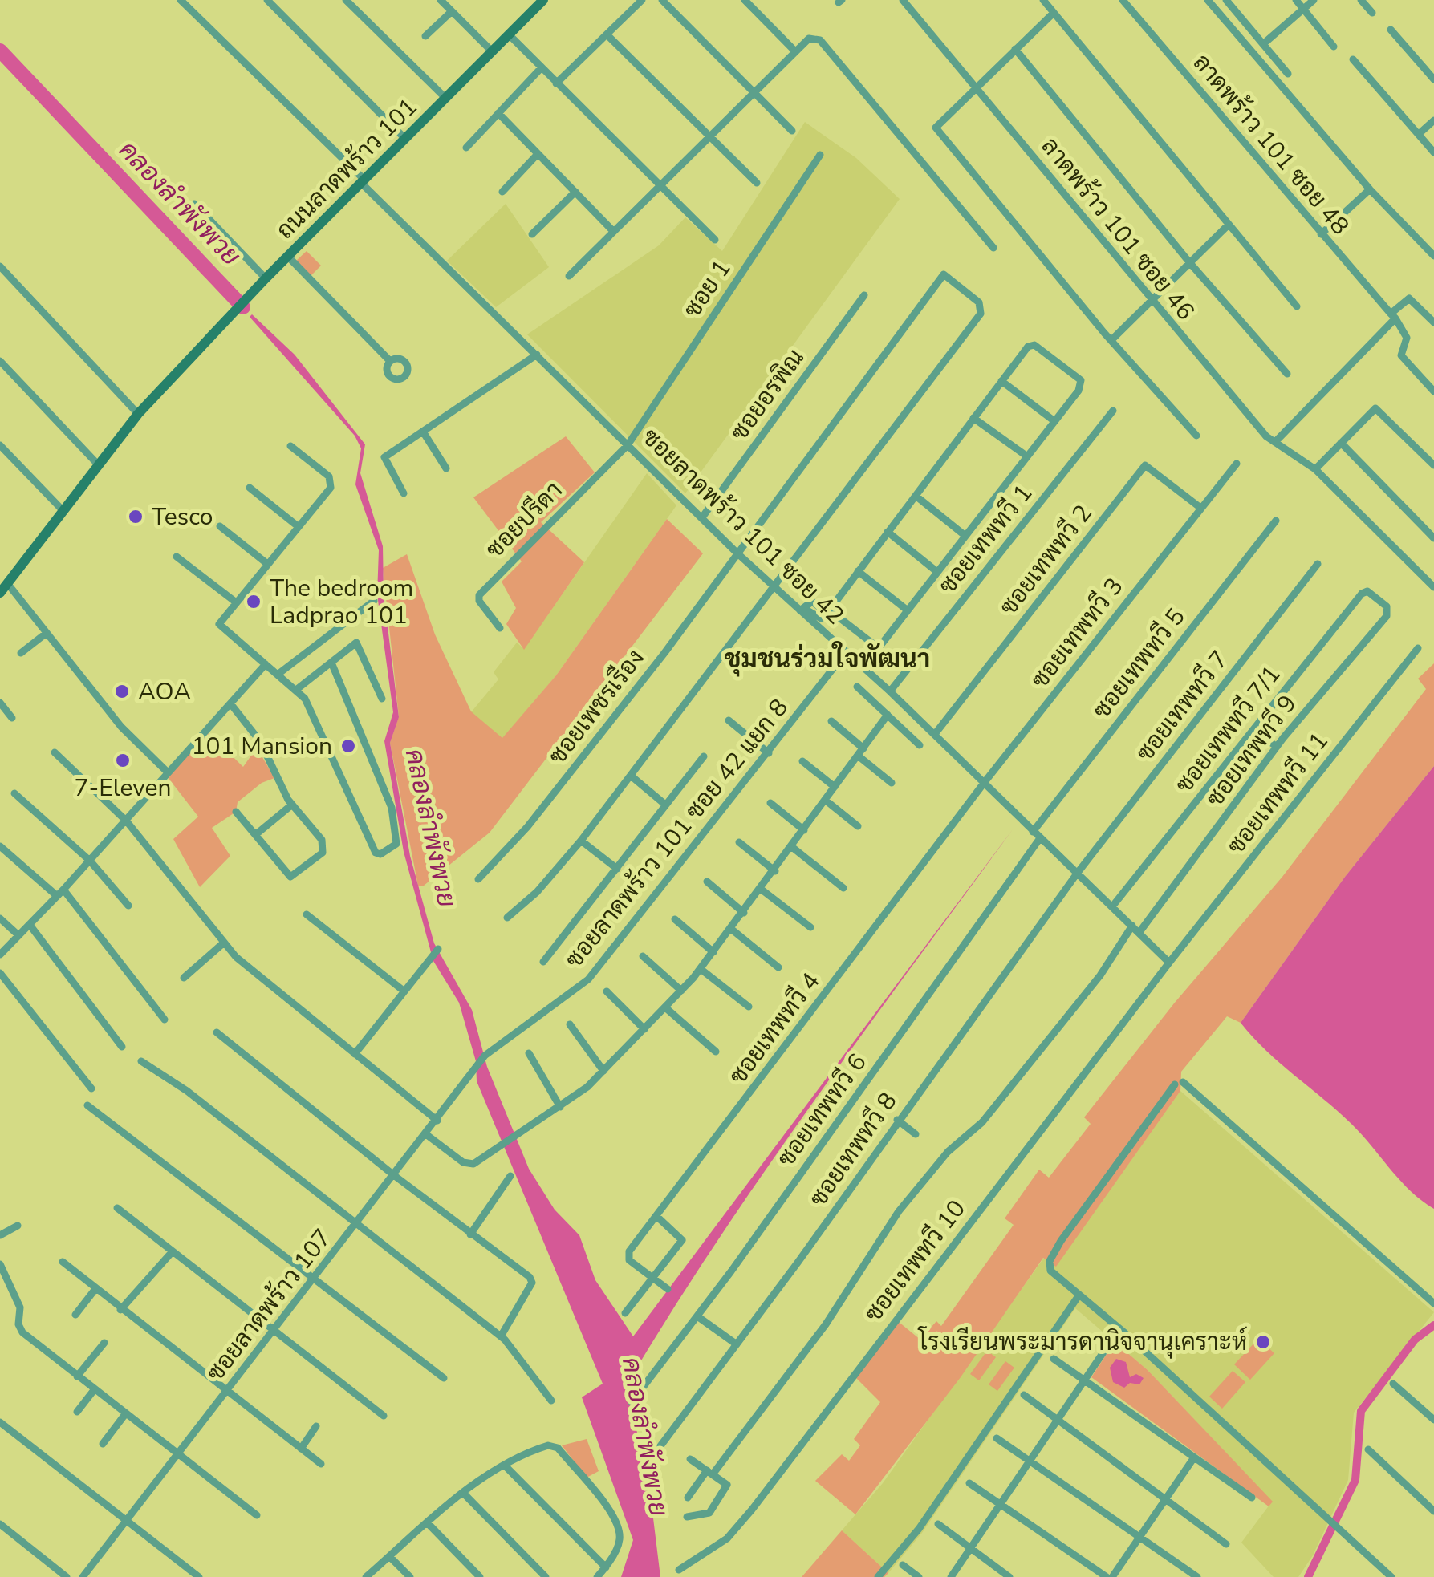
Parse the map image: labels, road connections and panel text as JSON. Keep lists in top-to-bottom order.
{
  "streets": {
    "street": [
      "ลาดพร้าว 101 ซอย 48",
      "ถนนลาดพร้าว 101",
      "ลาดพร้าว 101 ซอย 46",
      "ซอย 1",
      "ซอยอรพิณ",
      "ซอยปรีดา",
      "ซอยลาดพร้าว 101 ซอย 42",
      "ซอยเทพทวี 1",
      "ซอยเทพทวี 2",
      "ซอยเทพทวี 3",
      "ซอยเทพทวี 5",
      "ซอยเทพทวี 7",
      "ซอยเพชรเรือง",
      "ซอยเทพทวี 7/1",
      "ซอยเทพทวี 9",
      "ซอยเทพทวี 11",
      "ซอยลาดพร้าว 101 ซอย 42 แยก 8",
      "ซอยเทพทวี 4",
      "ซอยเทพทวี 6",
      "ซอยเทพทวี 8",
      "ซอยเทพทวี 10",
      "ซอยลาดพร้าว 107"
    ]
  },
  "crossings": [
    ["ถนนลาดพร้าว 101", "ซอยลาดพร้าว 101 ซอย 42"],
    ["ซอย 1", "ซอยปรีดา"],
    ["ซอย 1", "ซอยลาดพร้าว 101 ซอย 42"],
    ["ซอยอรพิณ", "ซอยลาดพร้าว 101 ซอย 42"],
    ["ซอยปรีดา", "ซอยลาดพร้าว 101 ซอย 42"],
    ["ซอยลาดพร้าว 101 ซอย 42", "ซอยเทพทวี 1"],
    ["ซอยลาดพร้าว 101 ซอย 42", "ซอยเทพทวี 2"],
    ["ซอยลาดพร้าว 101 ซอย 42", "ซอยเทพทวี 3"],
    ["ซอยลาดพร้าว 101 ซอย 42", "ซอยเทพทวี 5"],
    ["ซอยลาดพร้าว 101 ซอย 42", "ซอยเทพทวี 7"],
    ["ซอยลาดพร้าว 101 ซอย 42", "ซอยเพชรเรือง"],
    ["ซอยลาดพร้าว 101 ซอย 42", "ซอยเทพทวี 7/1"],
    ["ซอยลาดพร้าว 101 ซอย 42", "ซอยเทพทวี 9"],
    ["ซอยลาดพร้าว 101 ซอย 42", "ซอยเทพทวี 11"],
    ["ซอยลาดพร้าว 101 ซอย 42", "ซอยลาดพร้าว 101 ซอย 42 แยก 8"],
    ["ซอยลาดพร้าว 101 ซอย 42", "ซอยเทพทวี 4"],
    ["ซอยลาดพร้าว 101 ซอย 42", "ซอยเทพทวี 6"],
    ["ซอยลาดพร้าว 101 ซอย 42", "ซอยเทพทวี 8"],
    ["ซอยลาดพร้าว 101 ซอย 42", "ซอยเทพทวี 10"],
    ["ซอยเทพทวี 2", "ซอยเทพทวี 3"],
    ["ซอยเทพทวี 3", "ซอยเทพทวี 4"],
    ["ซอยเทพทวี 7", "ซอยเทพทวี 8"],
    ["ซอยเทพทวี 7/1", "ซอยเทพทวี 9"],
    ["ซอยเทพทวี 11", "ซอยเทพทวี 10"],
    ["ซอยลาดพร้าว 101 ซอย 42 แยก 8", "ซอยลาดพร้าว 107"]
  ],
  "districts": ["ชุมชนร่วมใจพัฒนา"],
  "water": ["คลองลำพังพวย"],
  "places": [
    "Tesco",
    "The bedroom Ladprao 101",
    "AOA",
    "101 Mansion",
    "7-Eleven",
    "โรงเรียนพระมารดานิจจานุเคราะห์"
  ]
}
